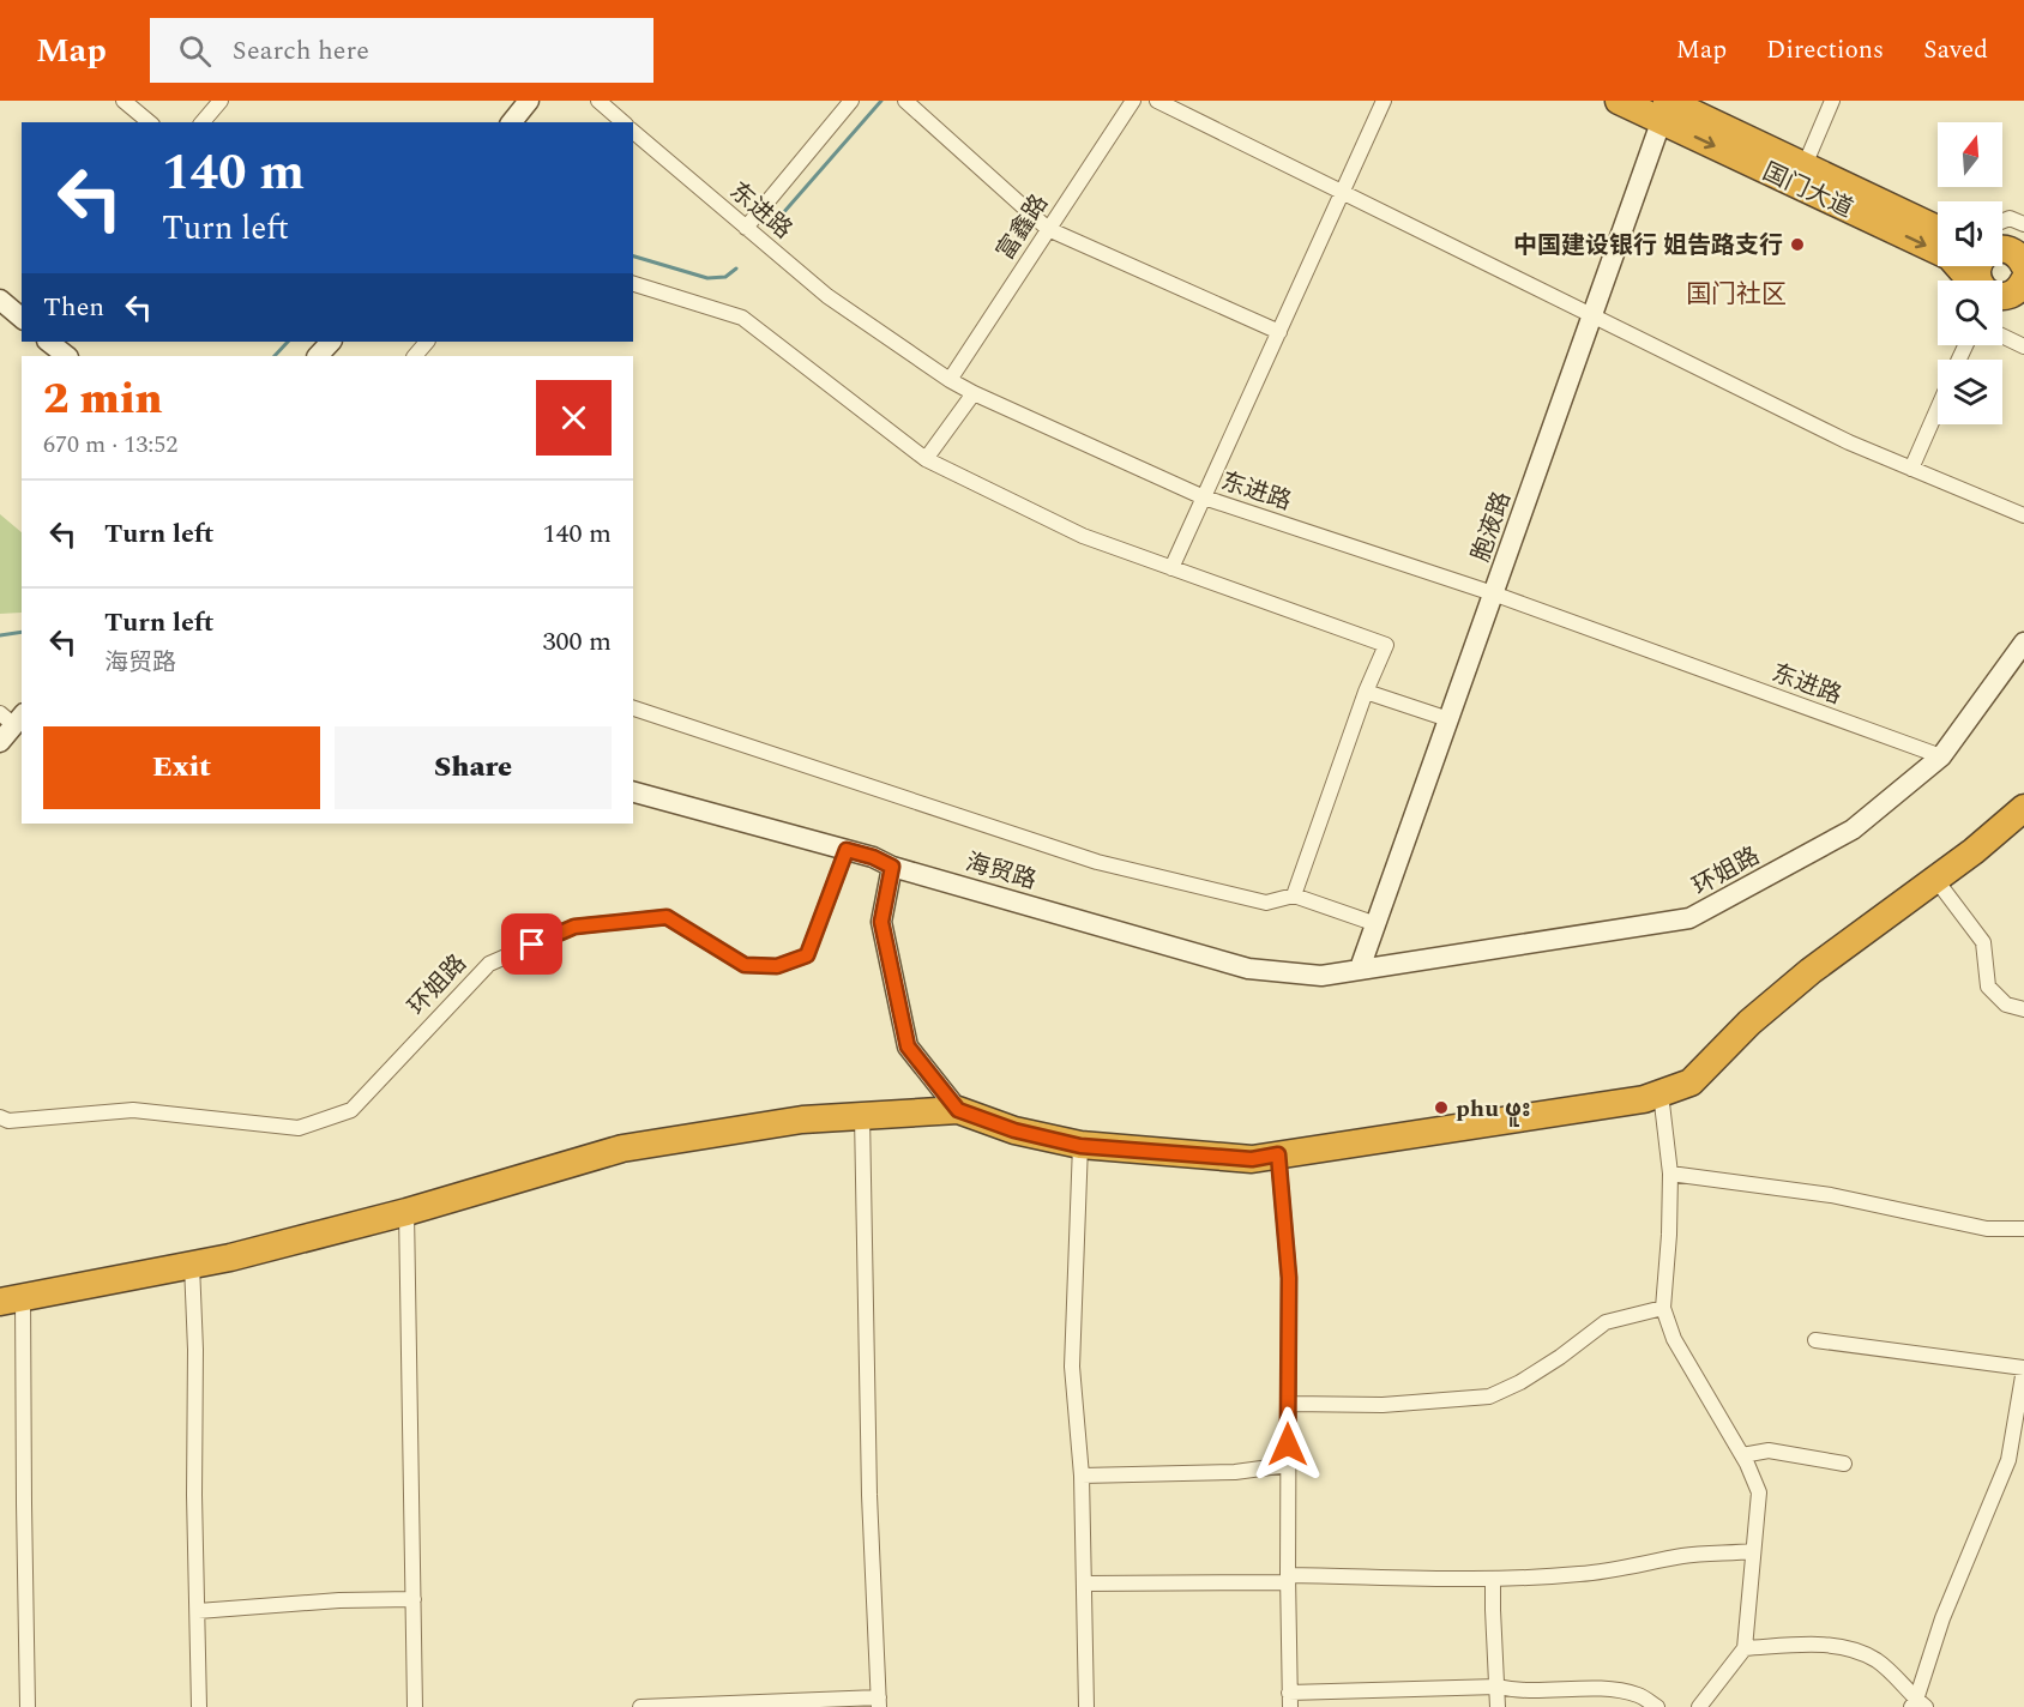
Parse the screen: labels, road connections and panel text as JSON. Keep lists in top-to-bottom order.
{
  "streets": {
    "highway": ["国门大道"],
    "street": [
      "东进路",
      "富鑫路",
      "胞液路",
      "海贸路",
      "环姐路"
    ]
  },
  "crossings": [
    ["国门大道", "胞液路"],
    ["东进路", "富鑫路"],
    ["东进路", "胞液路"],
    ["东进路", "环姐路"],
    ["胞液路", "海贸路"],
    ["胞液路", "环姐路"],
    ["海贸路", "环姐路"]
  ],
  "districts": ["国门社区"],
  "places": ["中国建设银行 姐告路支行", "phu ဖူး"],
  "north": "top",
  "page": {
    "header": "Map",
    "search": "Search here",
    "nav": ["Map", "Directions", "Saved"],
    "turn": ["140 m", "Turn left"],
    "then": "Then",
    "heading": ["2 min", "670 m · 13:52"],
    "list": [
      {
        "name": "Turn left",
        "value": "140 m"
      },
      {
        "name": "Turn left",
        "note": "海贸路",
        "value": "300 m"
      }
    ],
    "buttons": ["Exit", "Share"]
  }
}
